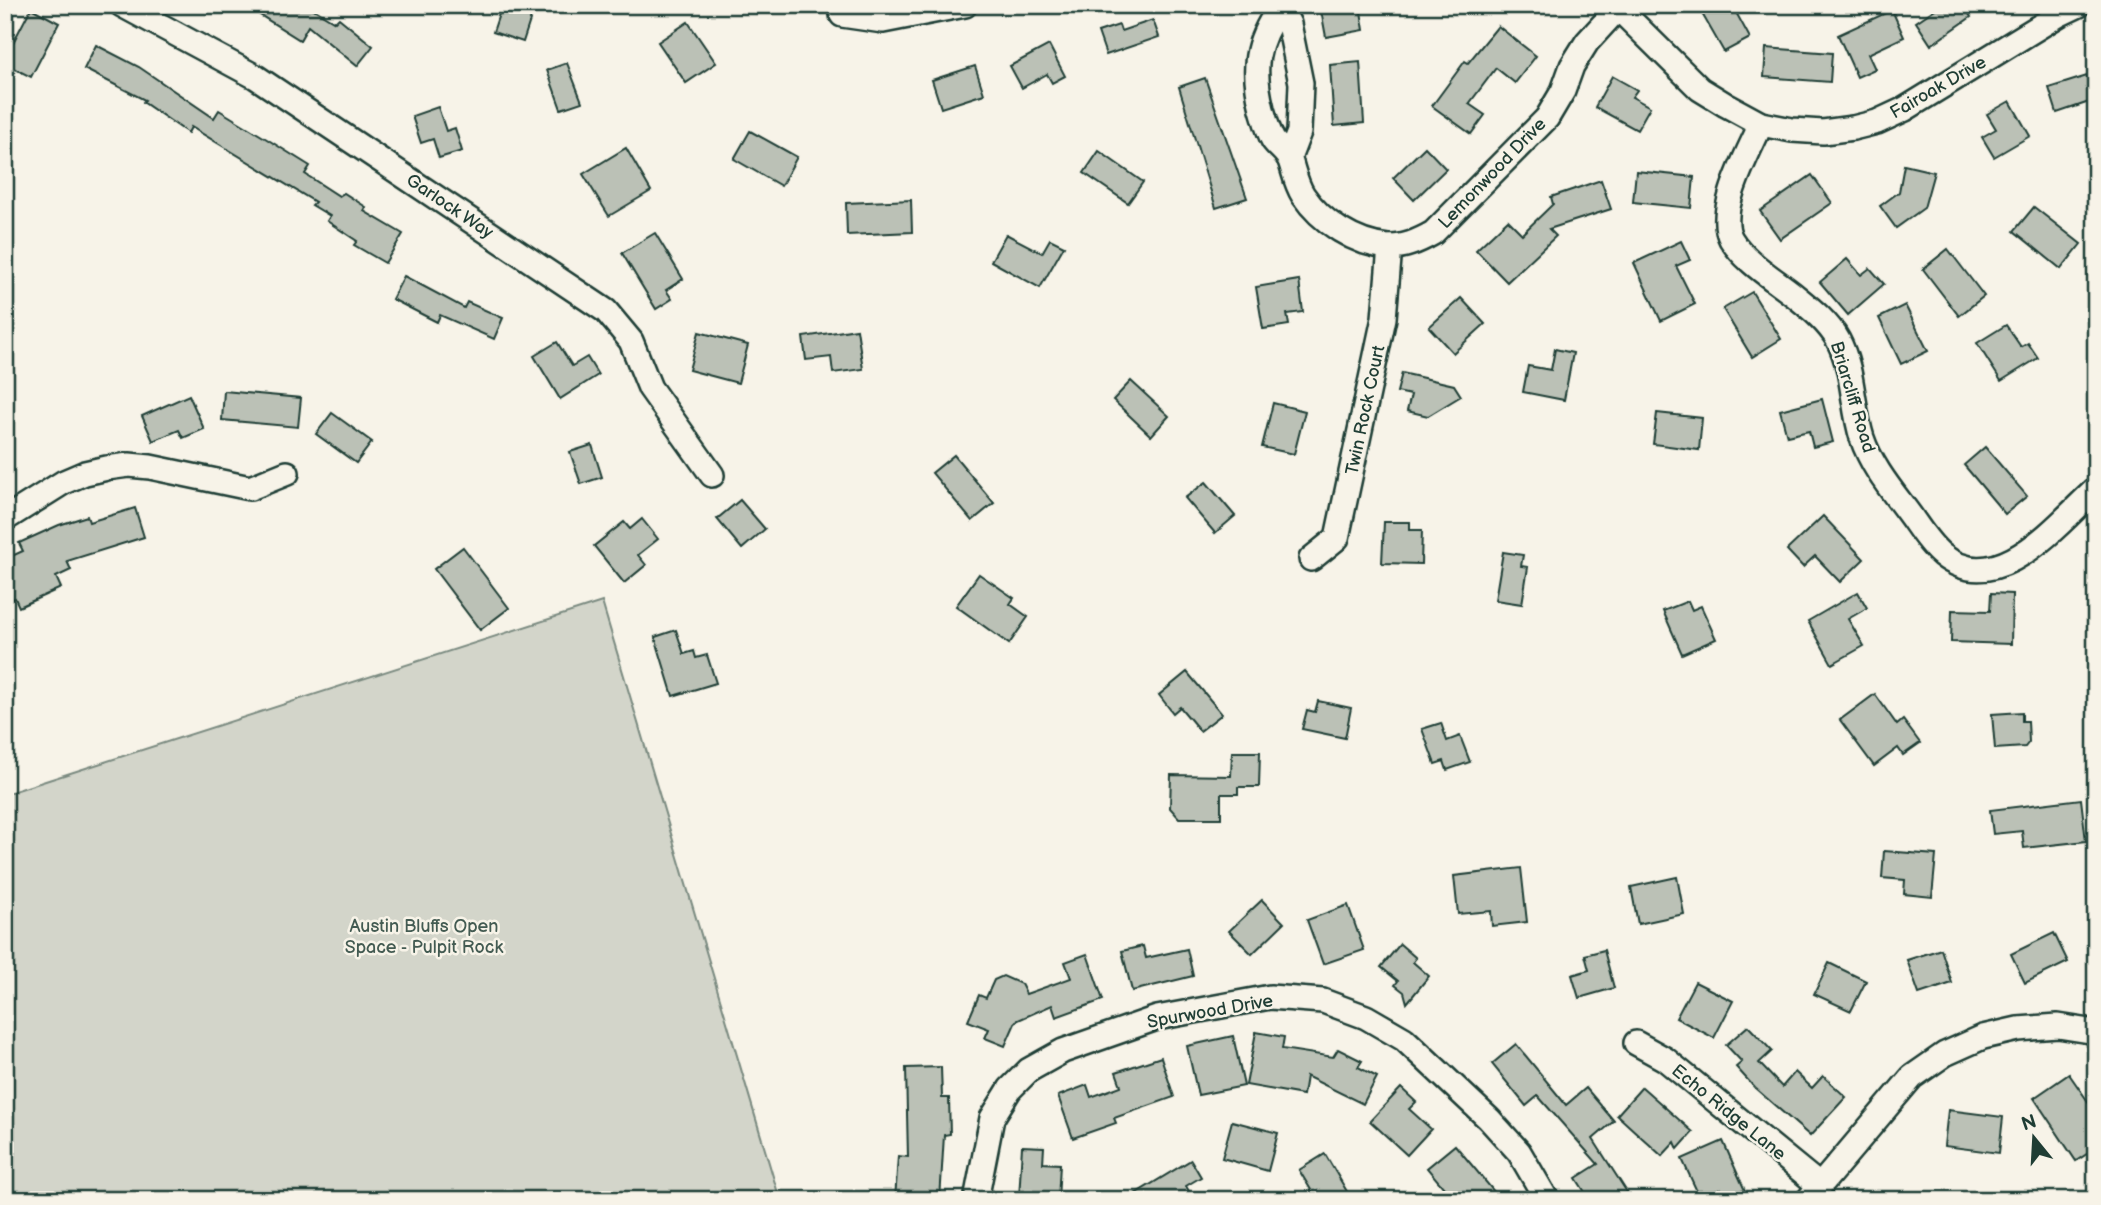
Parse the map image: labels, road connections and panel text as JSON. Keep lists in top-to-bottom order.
{
  "streets": {
    "street": [
      "Fairoak Drive",
      "Lemonwood Drive",
      "Garlock Way",
      "Briarcliff Road",
      "Twin Rock Court",
      "Spurwood Drive",
      "Echo Ridge Lane"
    ]
  },
  "crossings": [
    ["Fairoak Drive", "Lemonwood Drive"],
    ["Fairoak Drive", "Briarcliff Road"],
    ["Lemonwood Drive", "Twin Rock Court"]
  ],
  "parks": ["Austin Bluffs Open Space - Pulpit Rock"],
  "north": "top"
}
